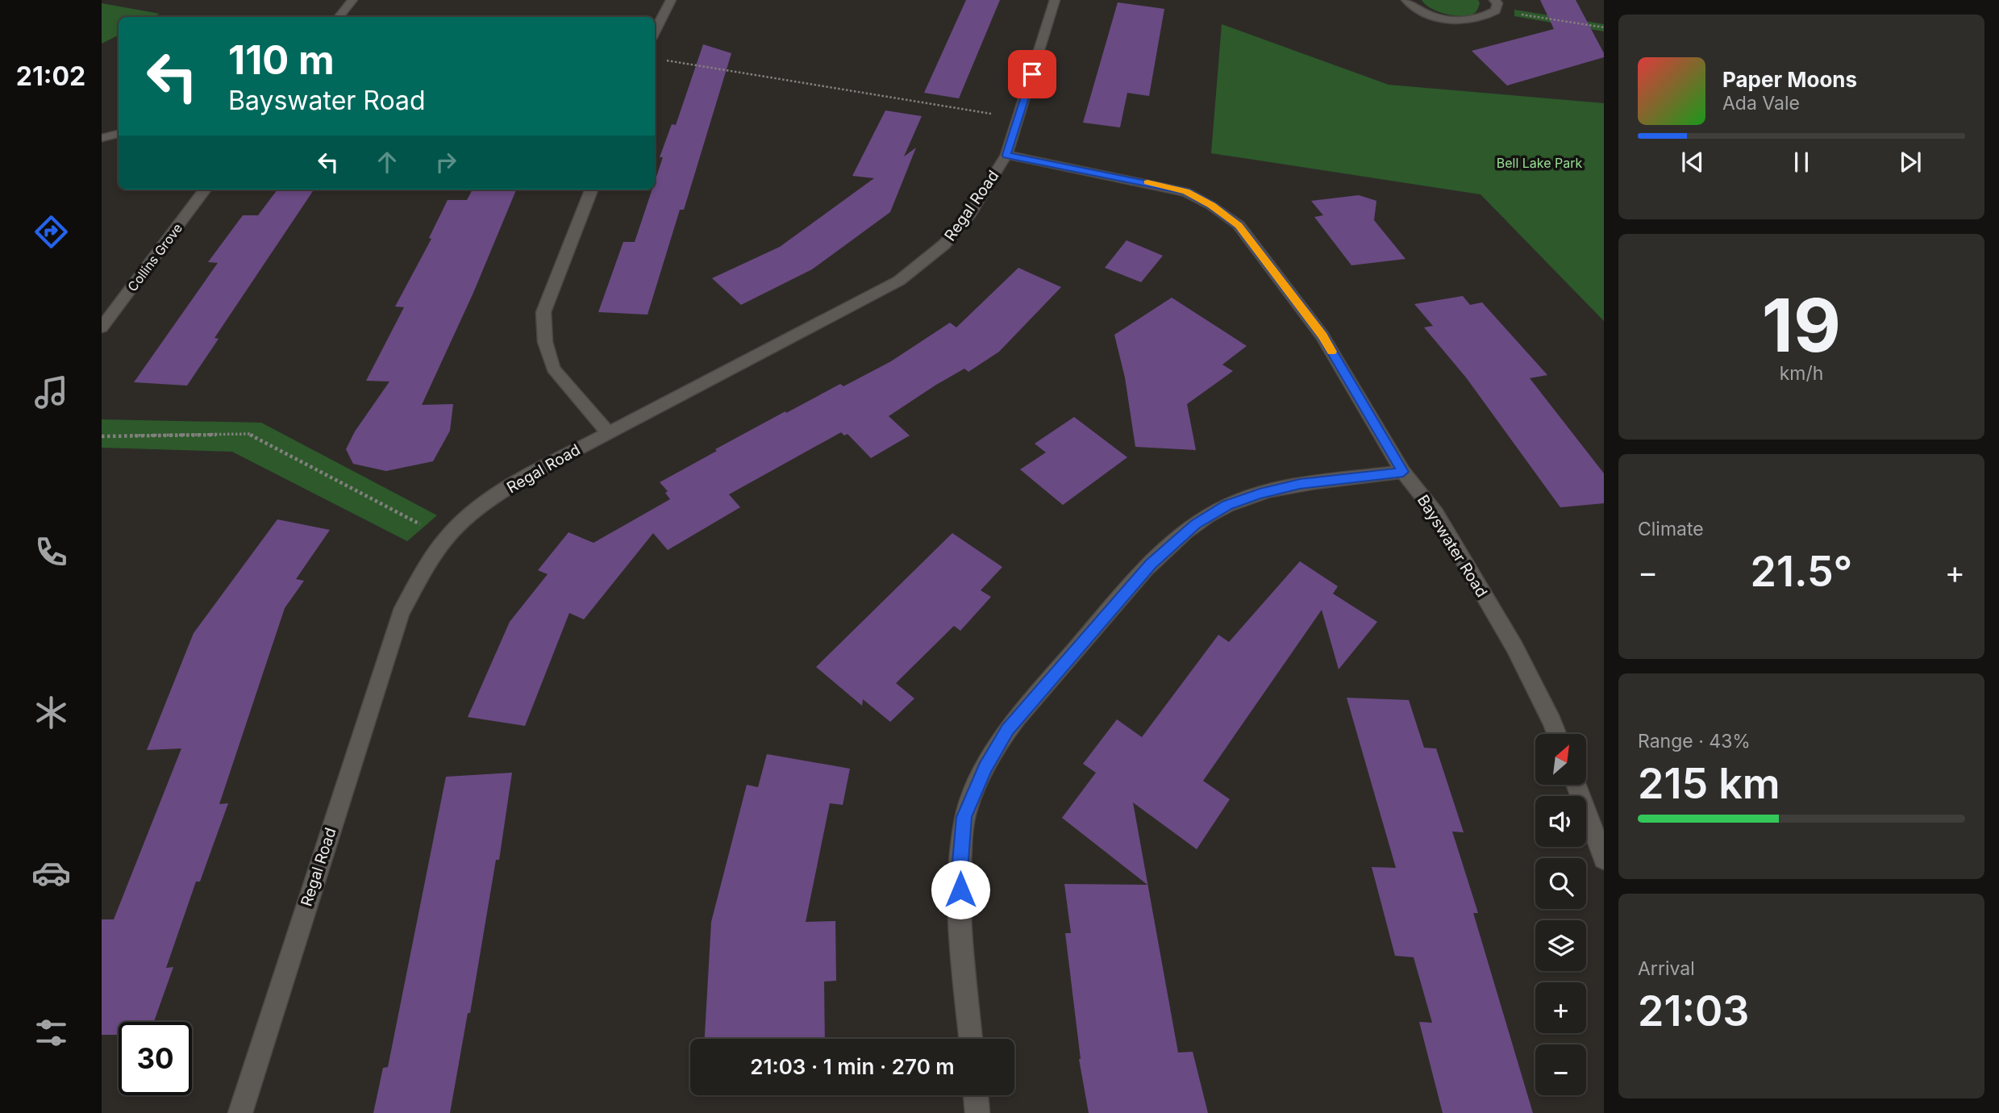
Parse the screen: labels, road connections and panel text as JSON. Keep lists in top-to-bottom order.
{
  "streets": {
    "street": ["Regal Road", "Collins Grove", "Bayswater Road"]
  },
  "crossings": [
    ["Regal Road", "Bayswater Road"]
  ],
  "parks": ["Bell Lake Park"],
  "north": "top right",
  "page": {
    "tabs": "21:02",
    "turn": ["110 m", "Bayswater Road"],
    "song": ["Paper Moons", "Ada Vale"],
    "tile": [
      ["19", "km/h"],
      "Climate",
      ["Range · 43%", "215 km"],
      ["Arrival", "21:03"]
    ],
    "heat": ["−", "21.5°", "+"],
    "map_buttons": ["+", "−"],
    "limit": "30",
    "trip": "21:03 · 1 min · 270 m"
  }
}
